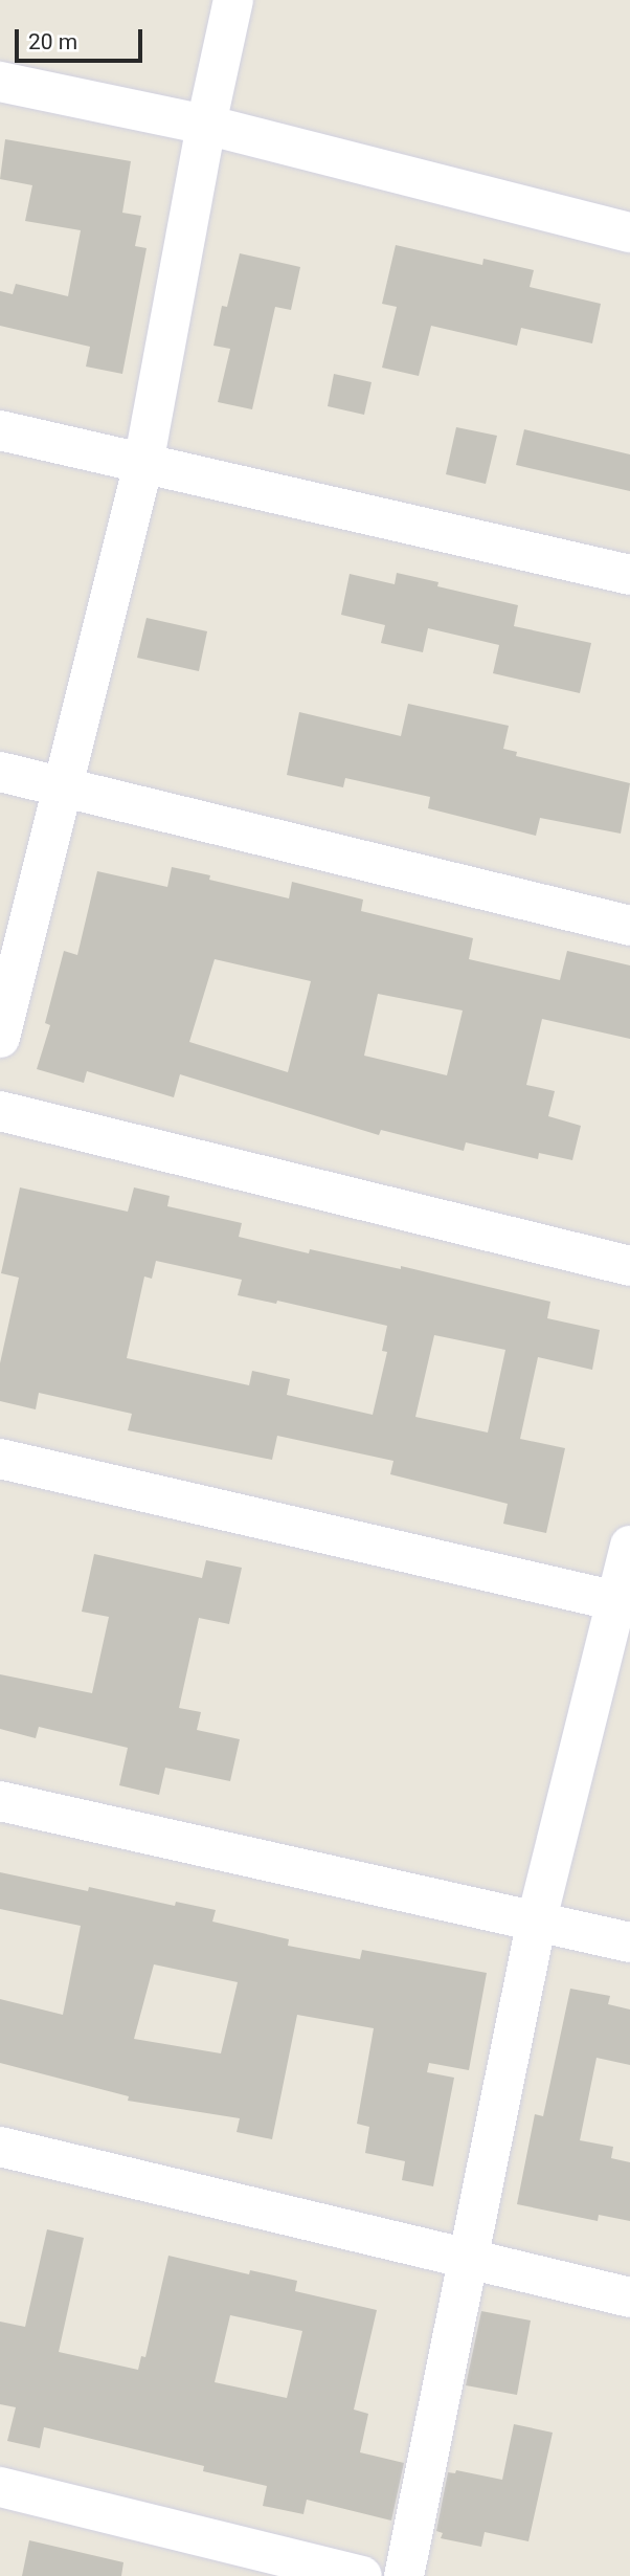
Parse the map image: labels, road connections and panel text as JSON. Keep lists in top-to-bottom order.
{
  "scale_bar": "20 m"
}
